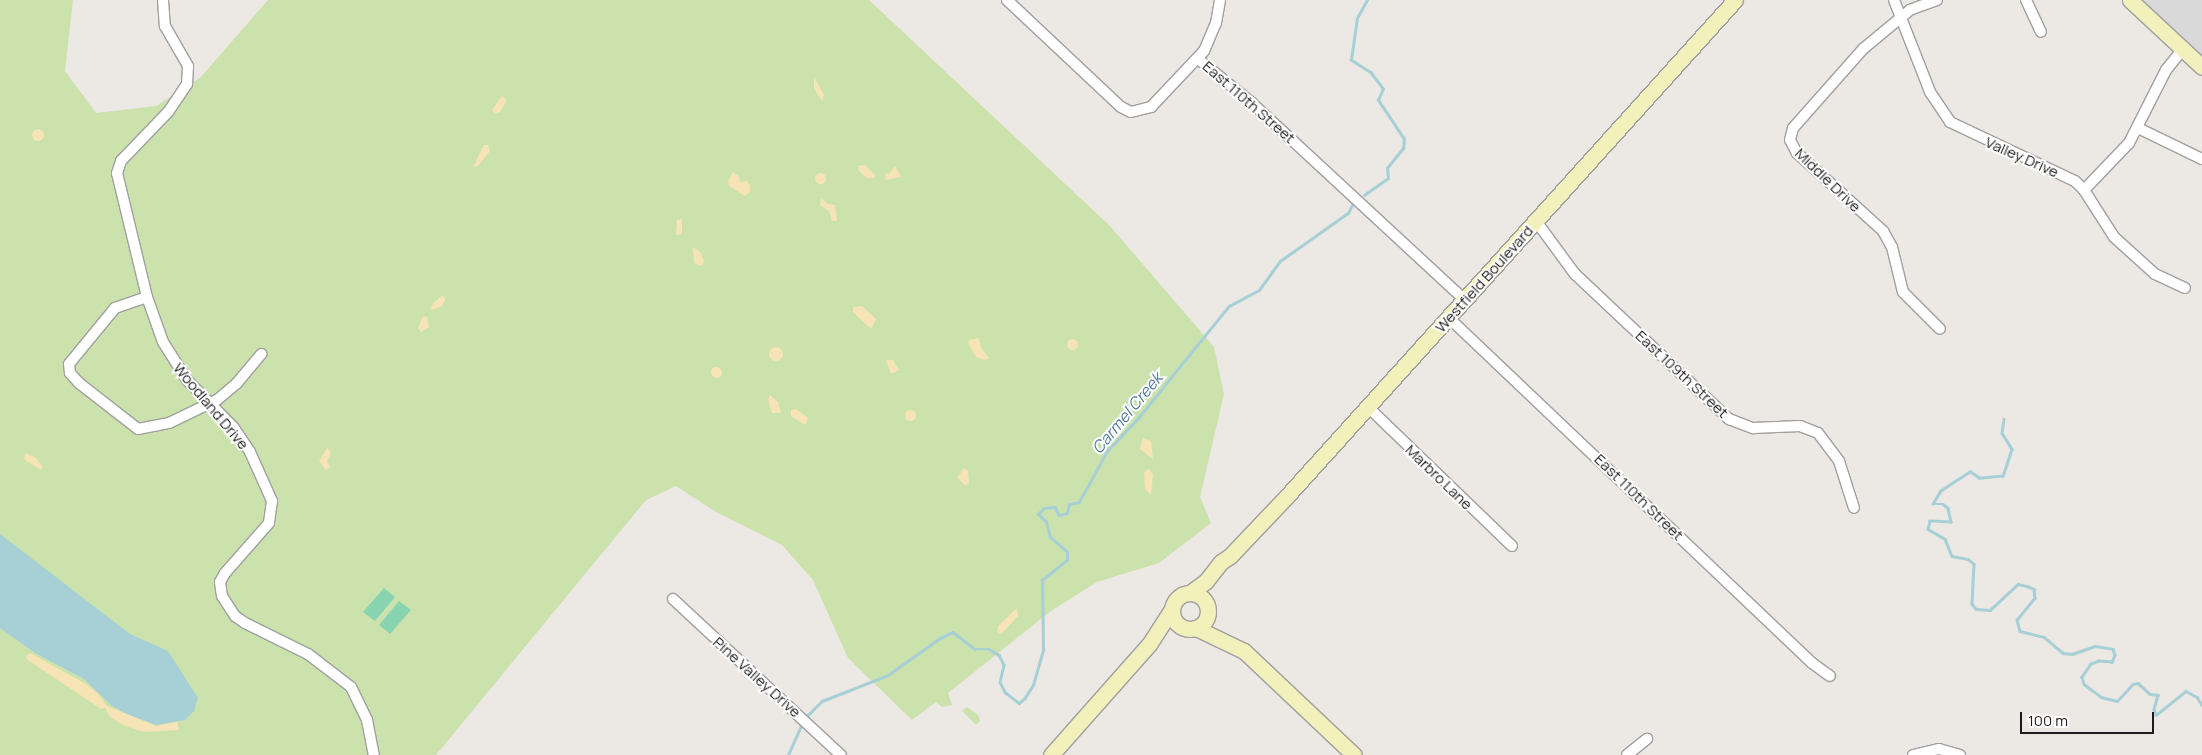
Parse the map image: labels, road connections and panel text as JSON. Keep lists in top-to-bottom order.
{
  "streets": {
    "main road": ["Westfield Boulevard"],
    "street": [
      "East 110th Street",
      "Valley Drive",
      "Middle Drive",
      "East 109th Street",
      "Woodland Drive",
      "Marbro Lane",
      "Pine Valley Drive"
    ]
  },
  "crossings": [
    ["East 110th Street", "Westfield Boulevard"],
    ["Valley Drive", "Middle Drive"],
    ["Westfield Boulevard", "East 109th Street"],
    ["Westfield Boulevard", "Marbro Lane"]
  ],
  "water": ["Carmel Creek"],
  "scale_bar": "100 m"
}
